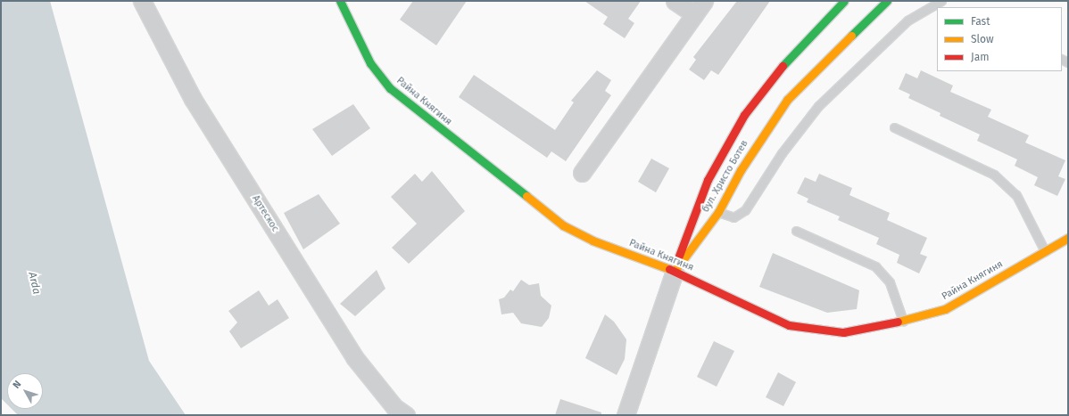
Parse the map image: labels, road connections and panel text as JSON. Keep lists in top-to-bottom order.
{
  "streets": {
    "street": ["Райна Княгиня", "бул. Христо Ботев", "Артескос"]
  },
  "crossings": [
    ["Райна Княгиня", "бул. Христо Ботев"]
  ],
  "water": ["Arda"],
  "legend": ["Fast", "Slow", "Jam"],
  "north": "top left"
}
